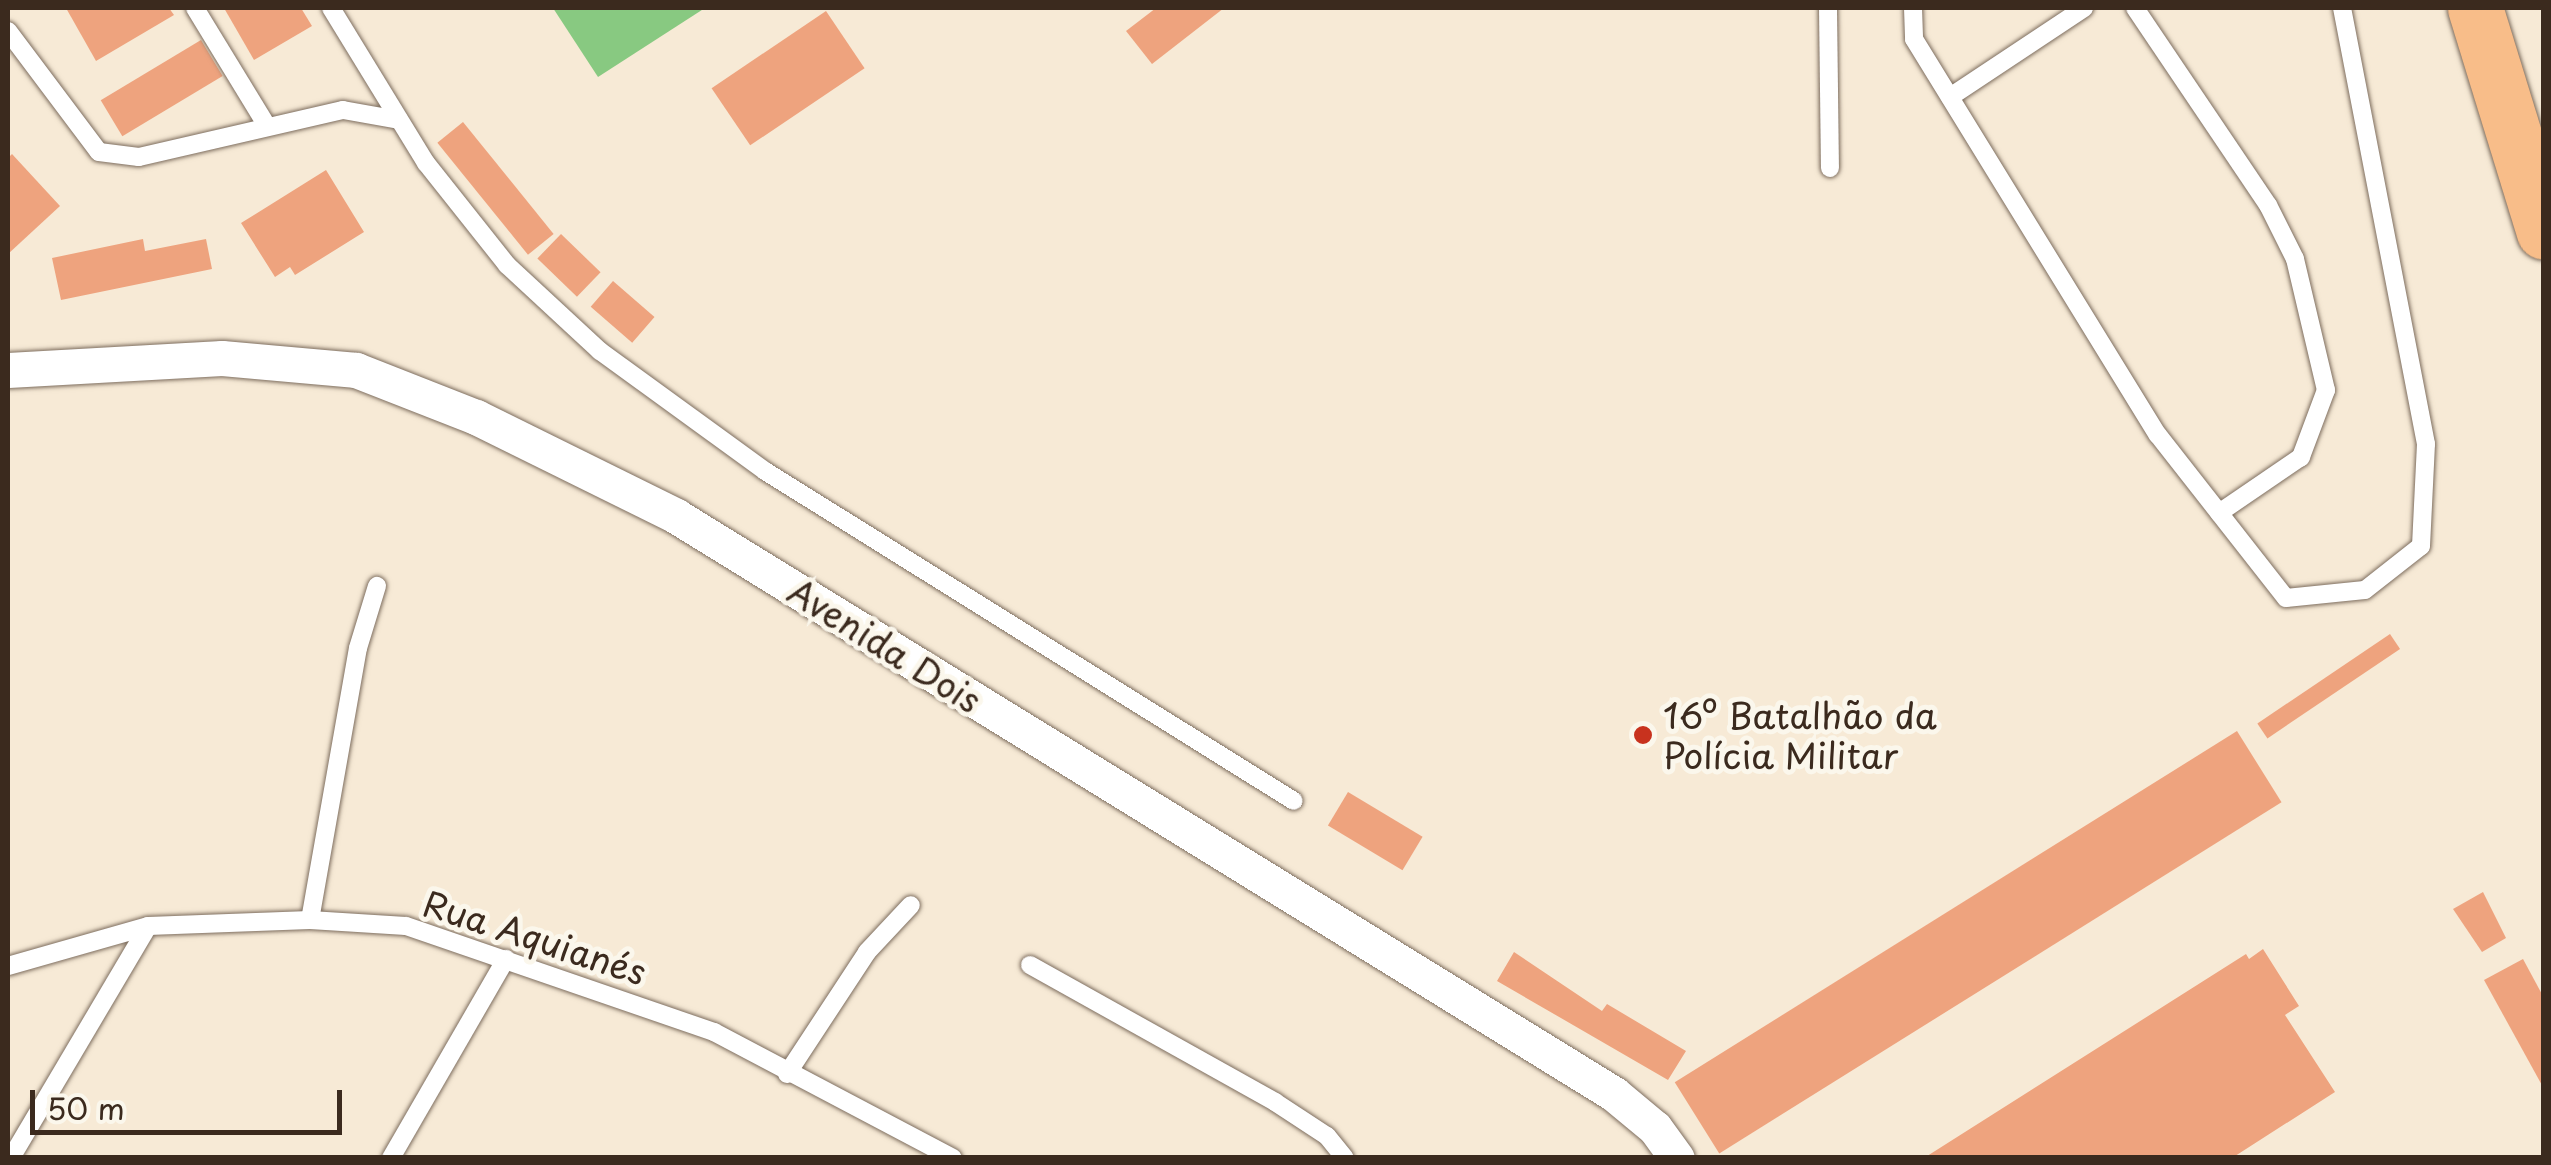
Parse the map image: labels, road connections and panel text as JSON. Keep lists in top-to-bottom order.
{
  "streets": {
    "street": ["Avenida Dois"],
    "lane": ["Rua Aquianés"]
  },
  "places": ["16º Batalhão da Polícia Militar"],
  "scale_bar": "50 m"
}
